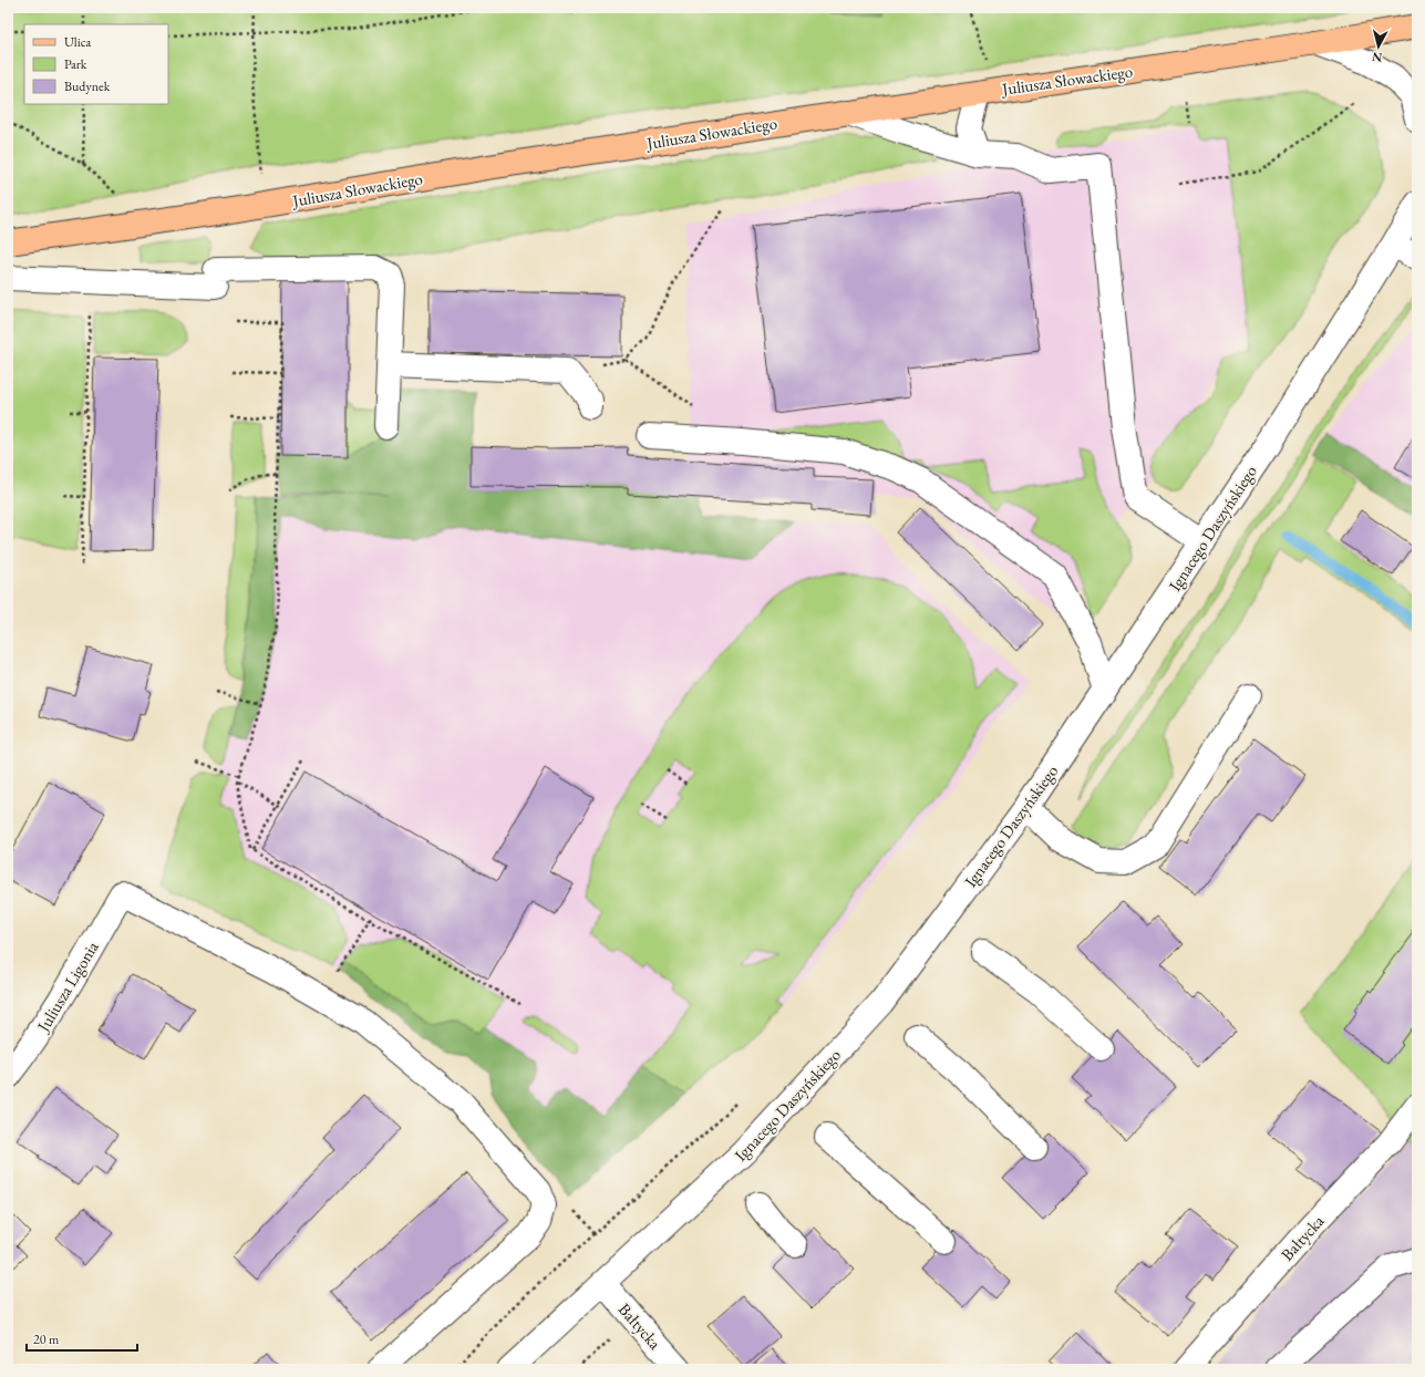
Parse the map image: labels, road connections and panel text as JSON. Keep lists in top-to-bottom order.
{
  "streets": {
    "main road": ["Juliusza Słowackiego"],
    "street": ["Ignacego Daszyńskiego", "Juliusza Ligonia", "Bałtycka"]
  },
  "crossings": [
    ["Ignacego Daszyńskiego", "Bałtycka"]
  ],
  "legend": ["Ulica", "Park", "Budynek"],
  "scale_bar": "20 m",
  "north": "bottom"
}
